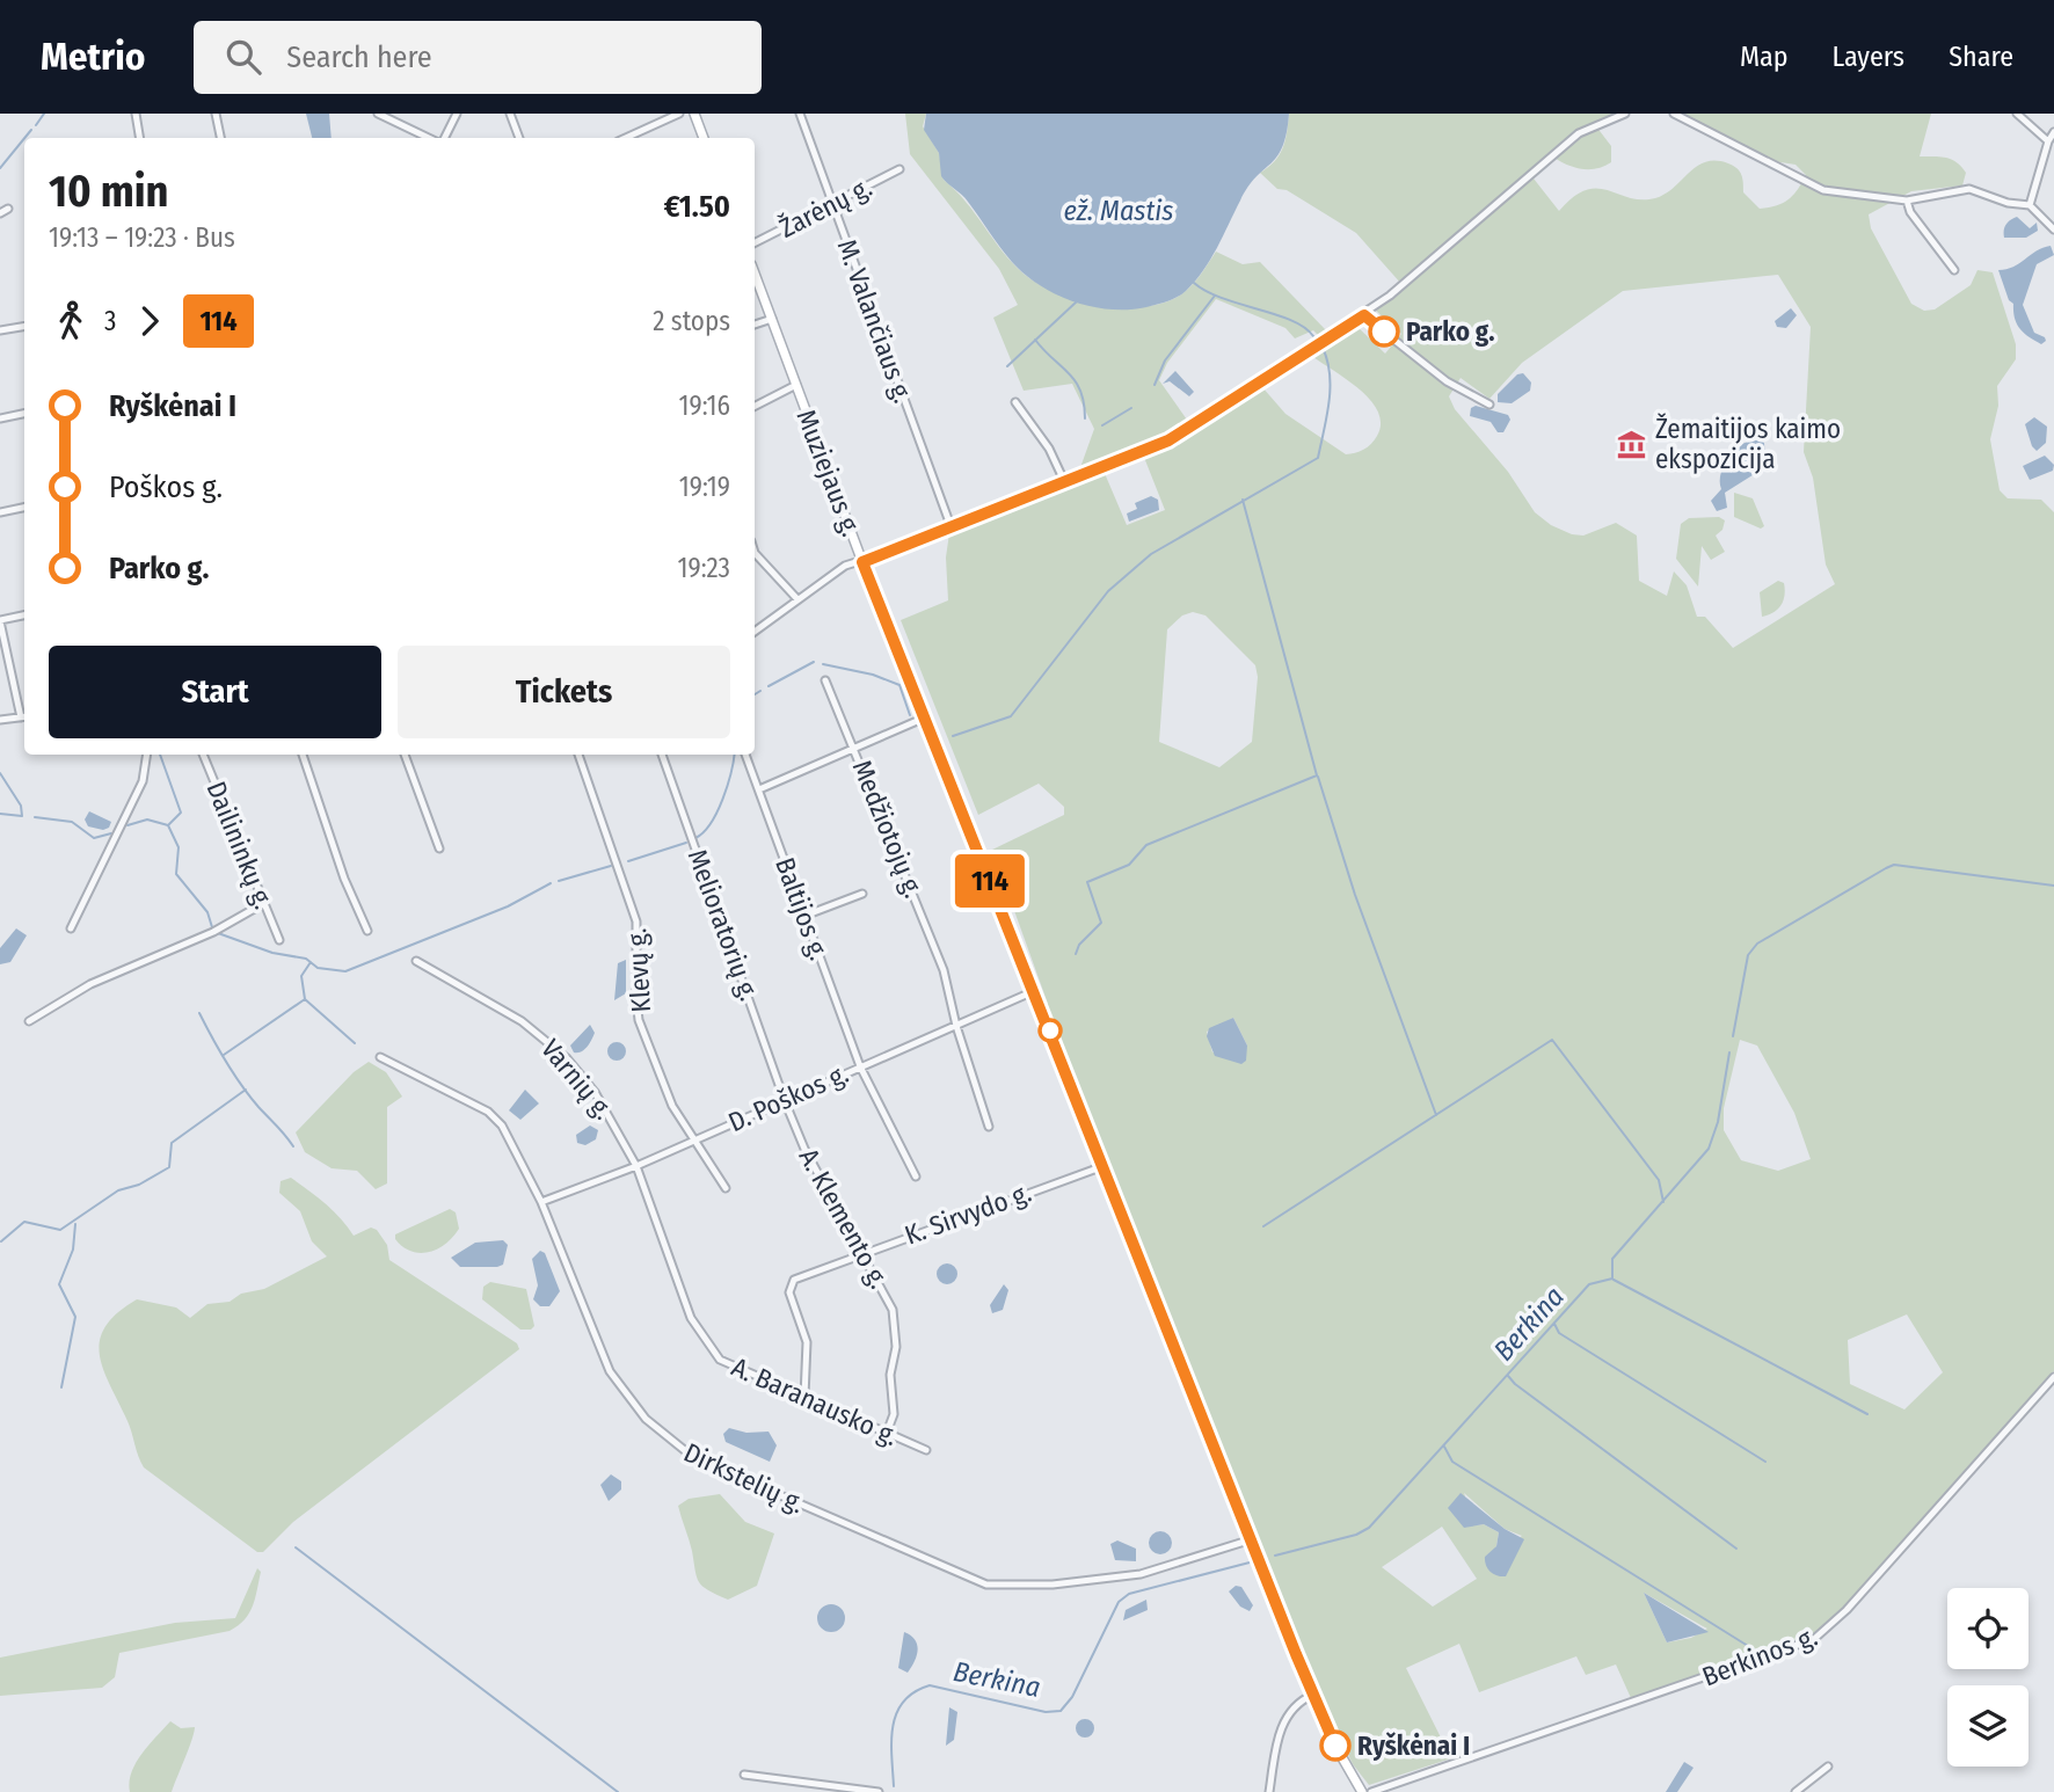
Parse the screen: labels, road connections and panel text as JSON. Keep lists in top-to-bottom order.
{
  "streets": {
    "main road": ["Muziejaus g."],
    "street": [
      "Žarėnų g.",
      "M. Valančiaus g.",
      "Medžiotojų g.",
      "Dailininkų g.",
      "Baltijos g.",
      "Melioratorių g.",
      "Klevų g.",
      "Varnių g.",
      "D. Poškos g.",
      "K. Sirvydo g.",
      "A. Klemento g.",
      "A. Baranausko g.",
      "Dirkstelių g.",
      "Berkinos g."
    ]
  },
  "crossings": [
    ["Žarėnų g.", "M. Valančiaus g."],
    ["Muziejaus g.", "D. Poškos g."],
    ["Muziejaus g.", "K. Sirvydo g."],
    ["Muziejaus g.", "Dirkstelių g."],
    ["Medžiotojų g.", "D. Poškos g."],
    ["Baltijos g.", "D. Poškos g."],
    ["Melioratorių g.", "D. Poškos g."],
    ["Melioratorių g.", "A. Klemento g."],
    ["Klevų g.", "D. Poškos g."],
    ["Varnių g.", "D. Poškos g."],
    ["Varnių g.", "A. Baranausko g."],
    ["D. Poškos g.", "A. Klemento g."],
    ["D. Poškos g.", "A. Baranausko g."],
    ["D. Poškos g.", "Dirkstelių g."],
    ["K. Sirvydo g.", "A. Klemento g."],
    ["K. Sirvydo g.", "A. Baranausko g."],
    ["A. Klemento g.", "A. Baranausko g."]
  ],
  "water": ["ež. Mastis", "Berkina"],
  "places": {
    "other": ["Parko g.", "Ryškėnai I"],
    "museum": ["Žemaitijos kaimo ekspozicija"]
  },
  "lines": ["bus line 114"],
  "page": {
    "header": "Metrio",
    "search": "Search here",
    "nav": ["Map", "Layers", "Share"],
    "on_map": "114",
    "heading": ["10 min", "19:13 – 19:23 · Bus", "€1.50"],
    "legs": ["3", "114", "2 stops"],
    "list": [
      {
        "name": "Ryškėnai I",
        "value": "19:16"
      },
      {
        "name": "Poškos g.",
        "value": "19:19"
      },
      {
        "name": "Parko g.",
        "value": "19:23"
      }
    ],
    "buttons": ["Start", "Tickets"]
  }
}
